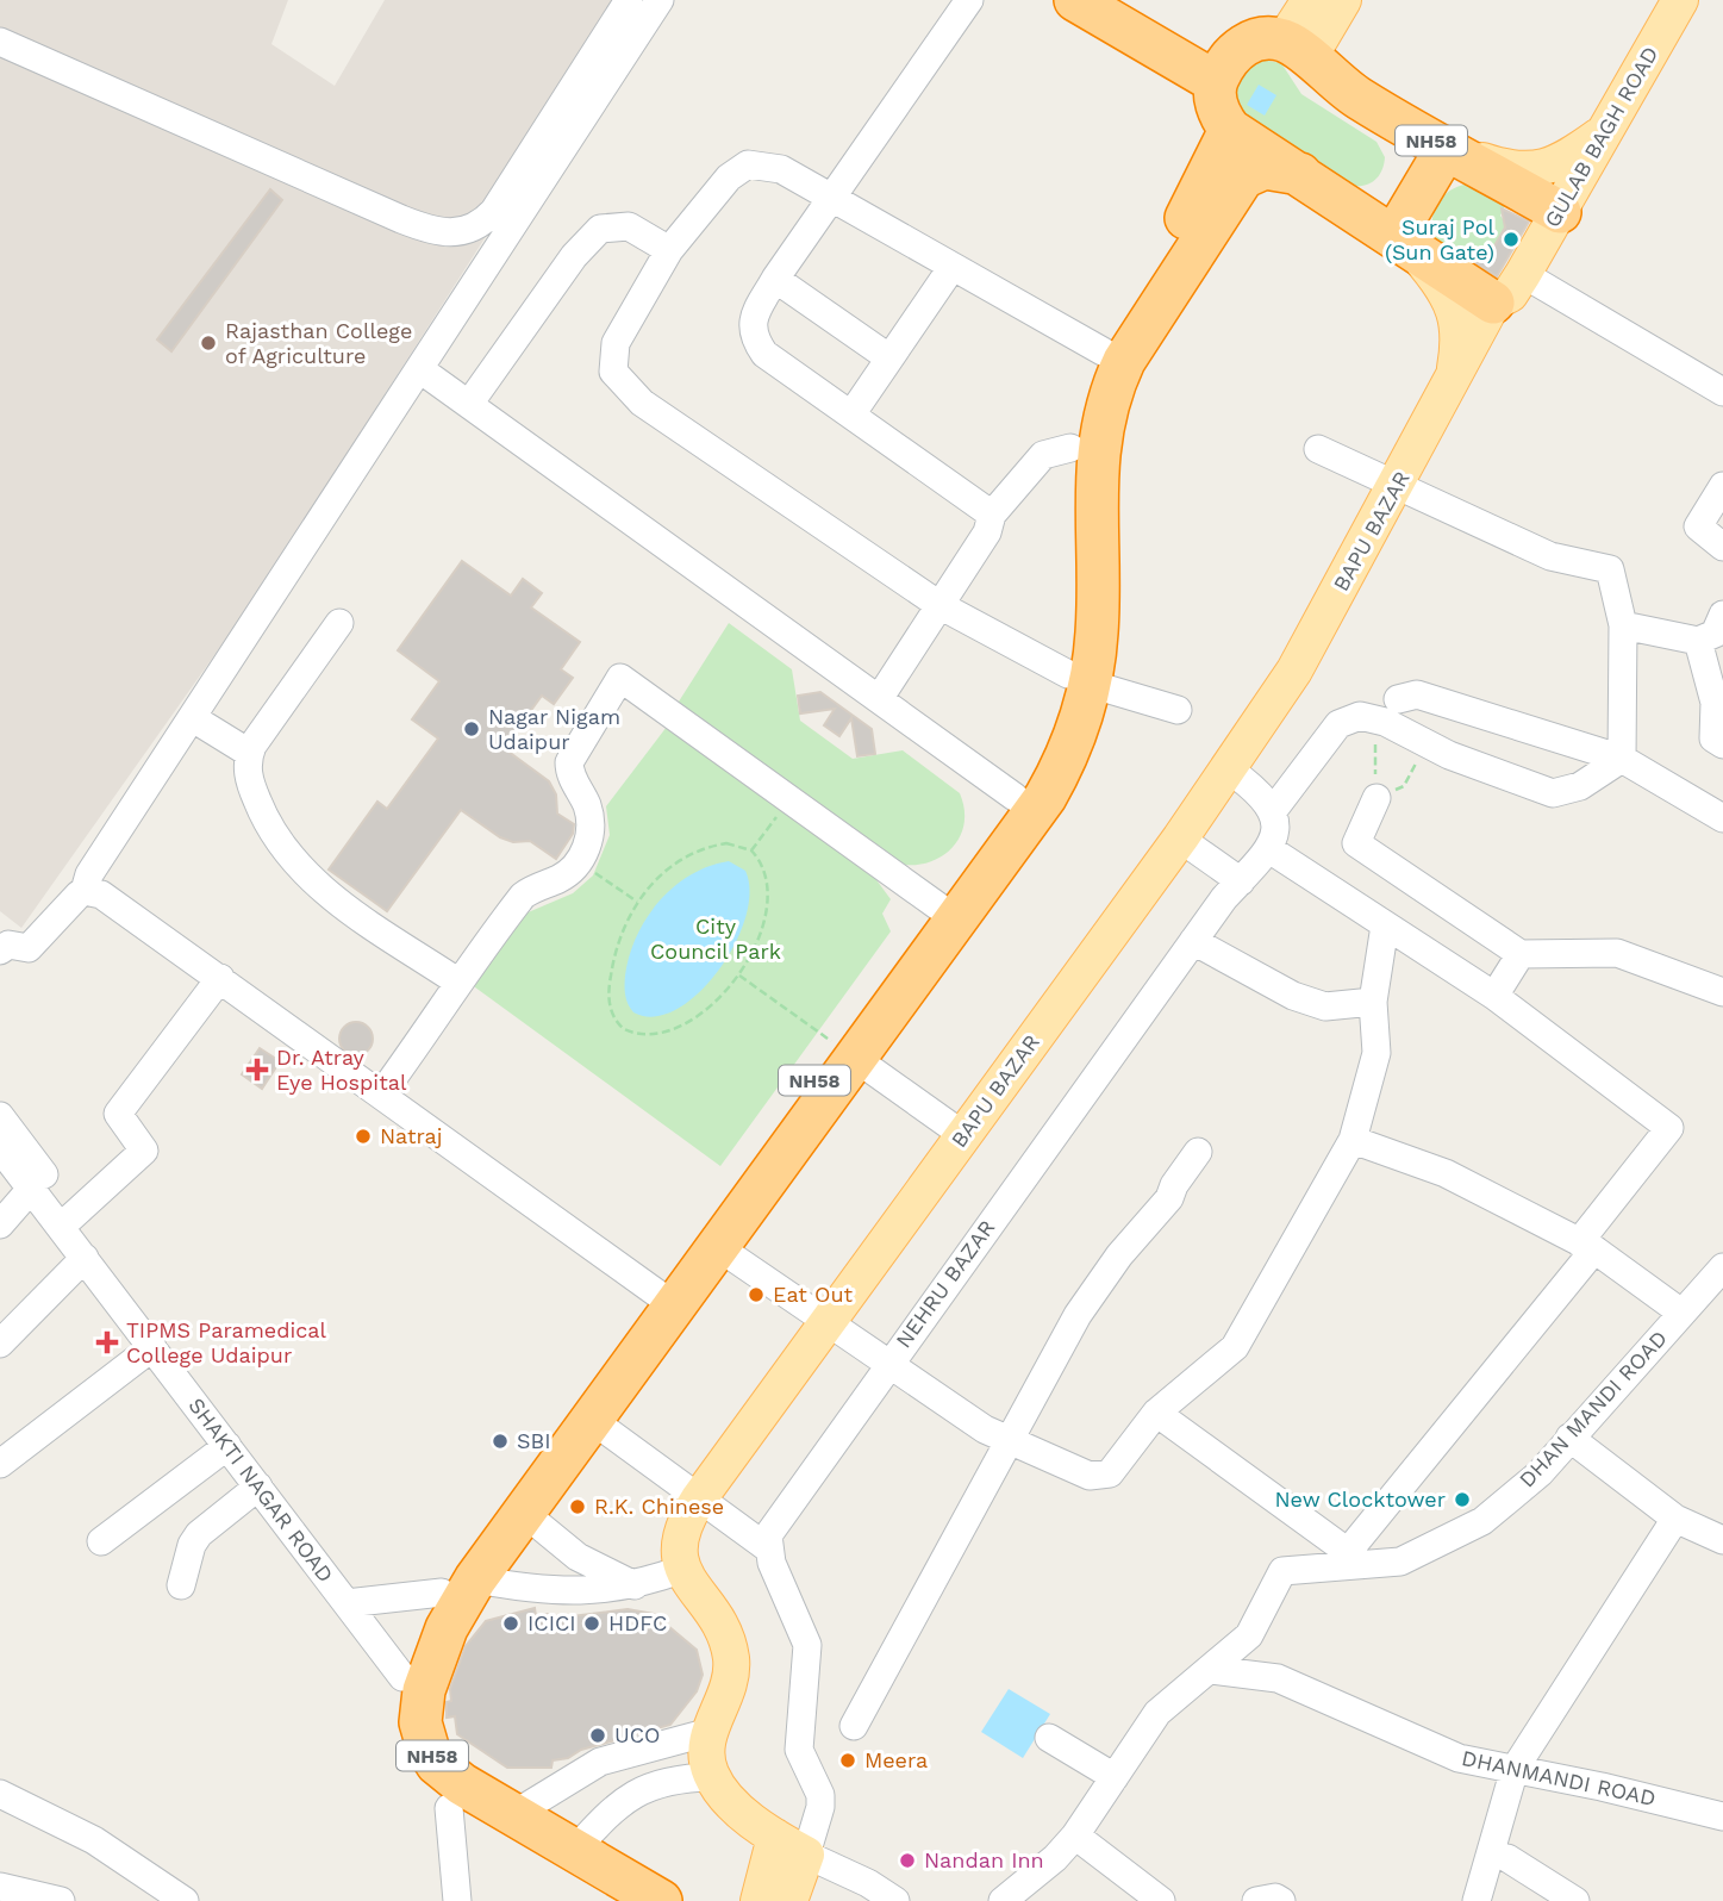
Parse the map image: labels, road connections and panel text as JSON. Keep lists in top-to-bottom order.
{
  "streets": {
    "highway": ["NH58"],
    "main road": ["GULAB BAGH ROAD", "BAPU BAZAR"],
    "street": [
      "NEHRU BAZAR",
      "DHAN MANDI ROAD",
      "SHAKTI NAGAR ROAD",
      "DHANMANDI ROAD"
    ]
  },
  "crossings": [
    ["GULAB BAGH ROAD", "NH58"],
    ["GULAB BAGH ROAD", "BAPU BAZAR"],
    ["NH58", "BAPU BAZAR"],
    ["NH58", "SHAKTI NAGAR ROAD"],
    ["BAPU BAZAR", "SHAKTI NAGAR ROAD"],
    ["DHAN MANDI ROAD", "DHANMANDI ROAD"]
  ],
  "parks": ["City Council Park"],
  "places": {
    "other": [
      "Suraj Pol (Sun Gate)",
      "Rajasthan College of Agriculture",
      "Nagar Nigam Udaipur",
      "Natraj",
      "Eat Out",
      "SBI",
      "New Clocktower",
      "R.K. Chinese",
      "ICICI",
      "HDFC",
      "UCO",
      "Meera",
      "Nandan Inn"
    ],
    "health": ["Dr. Atray Eye Hospital", "TIPMS Paramedical College Udaipur"]
  }
}
